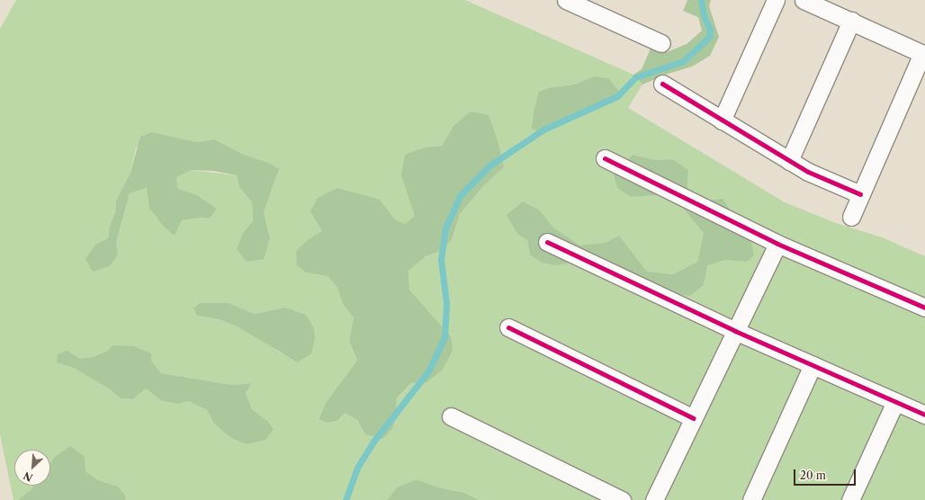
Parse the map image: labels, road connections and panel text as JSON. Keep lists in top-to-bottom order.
{
  "scale_bar": "20 m",
  "north": "bottom left"
}
